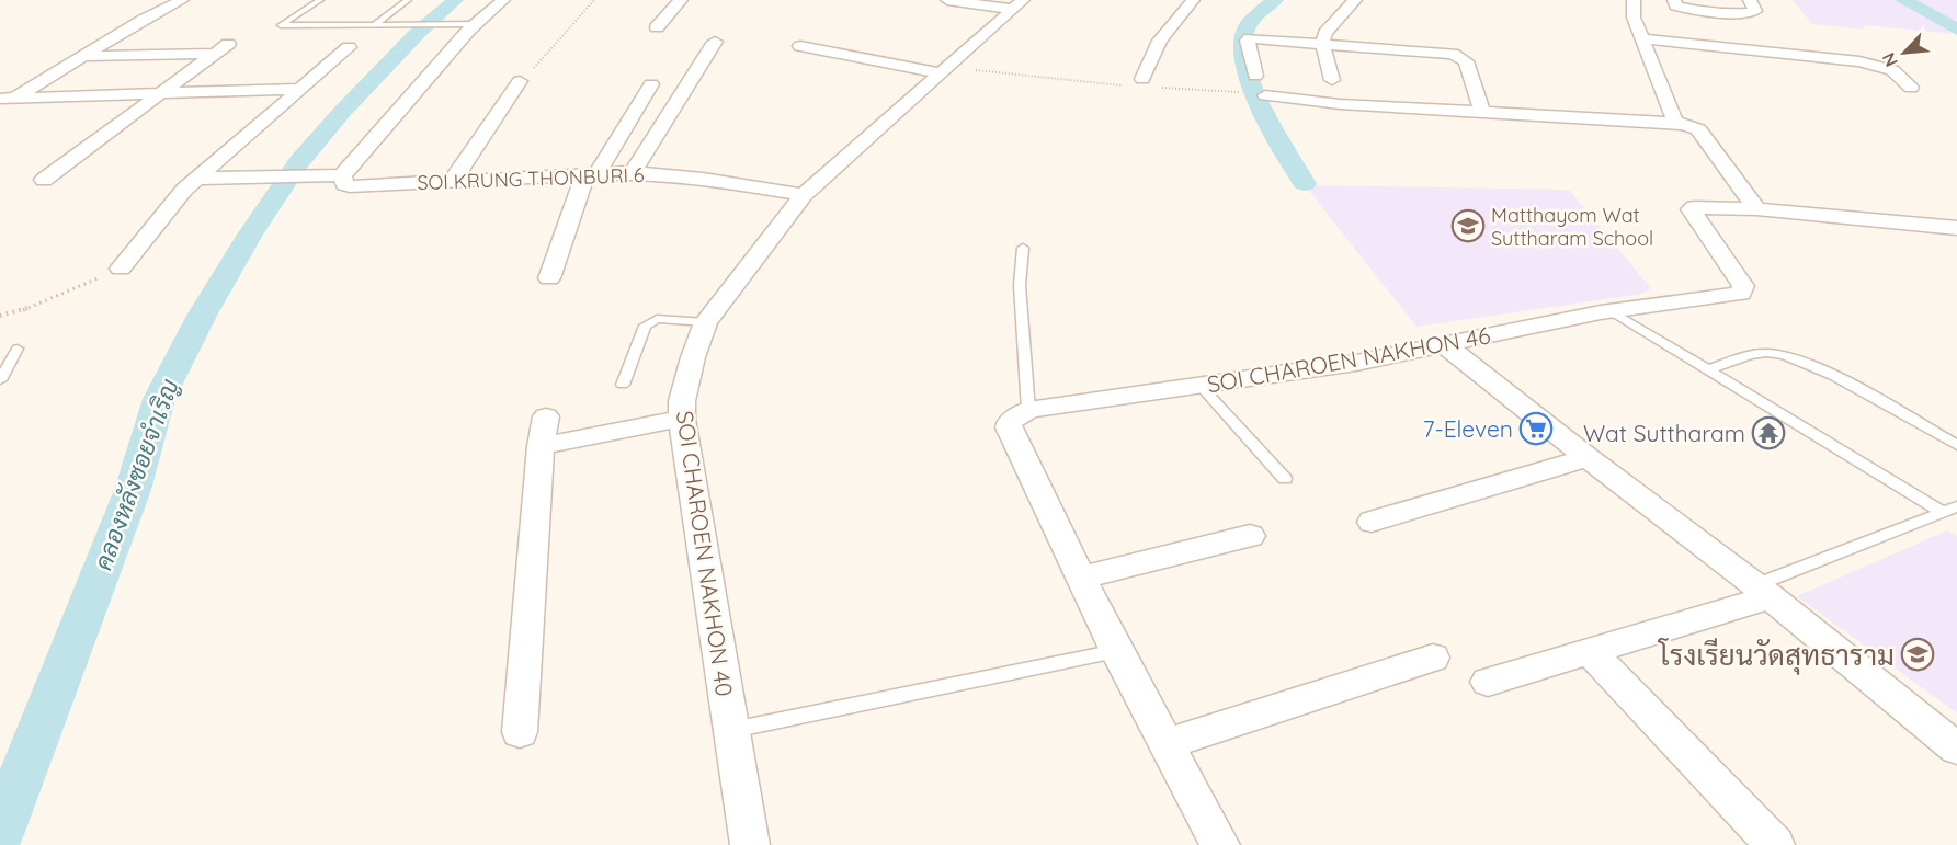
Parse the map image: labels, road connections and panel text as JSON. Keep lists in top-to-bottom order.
{
  "streets": {
    "street": ["SOI KRUNG THONBURI 6", "SOI CHAROEN NAKHON 46", "SOI CHAROEN NAKHON 40"]
  },
  "crossings": [
    ["SOI KRUNG THONBURI 6", "SOI CHAROEN NAKHON 40"]
  ],
  "water": ["คลองหลังซอยจำเริญ"],
  "places": {
    "school or university": ["Matthayom Wat Suttharam School", "โรงเรียนวัดสุทธาราม"],
    "supermarket": ["7-Eleven"],
    "temple": ["Wat Suttharam"]
  },
  "north": "bottom left"
}
